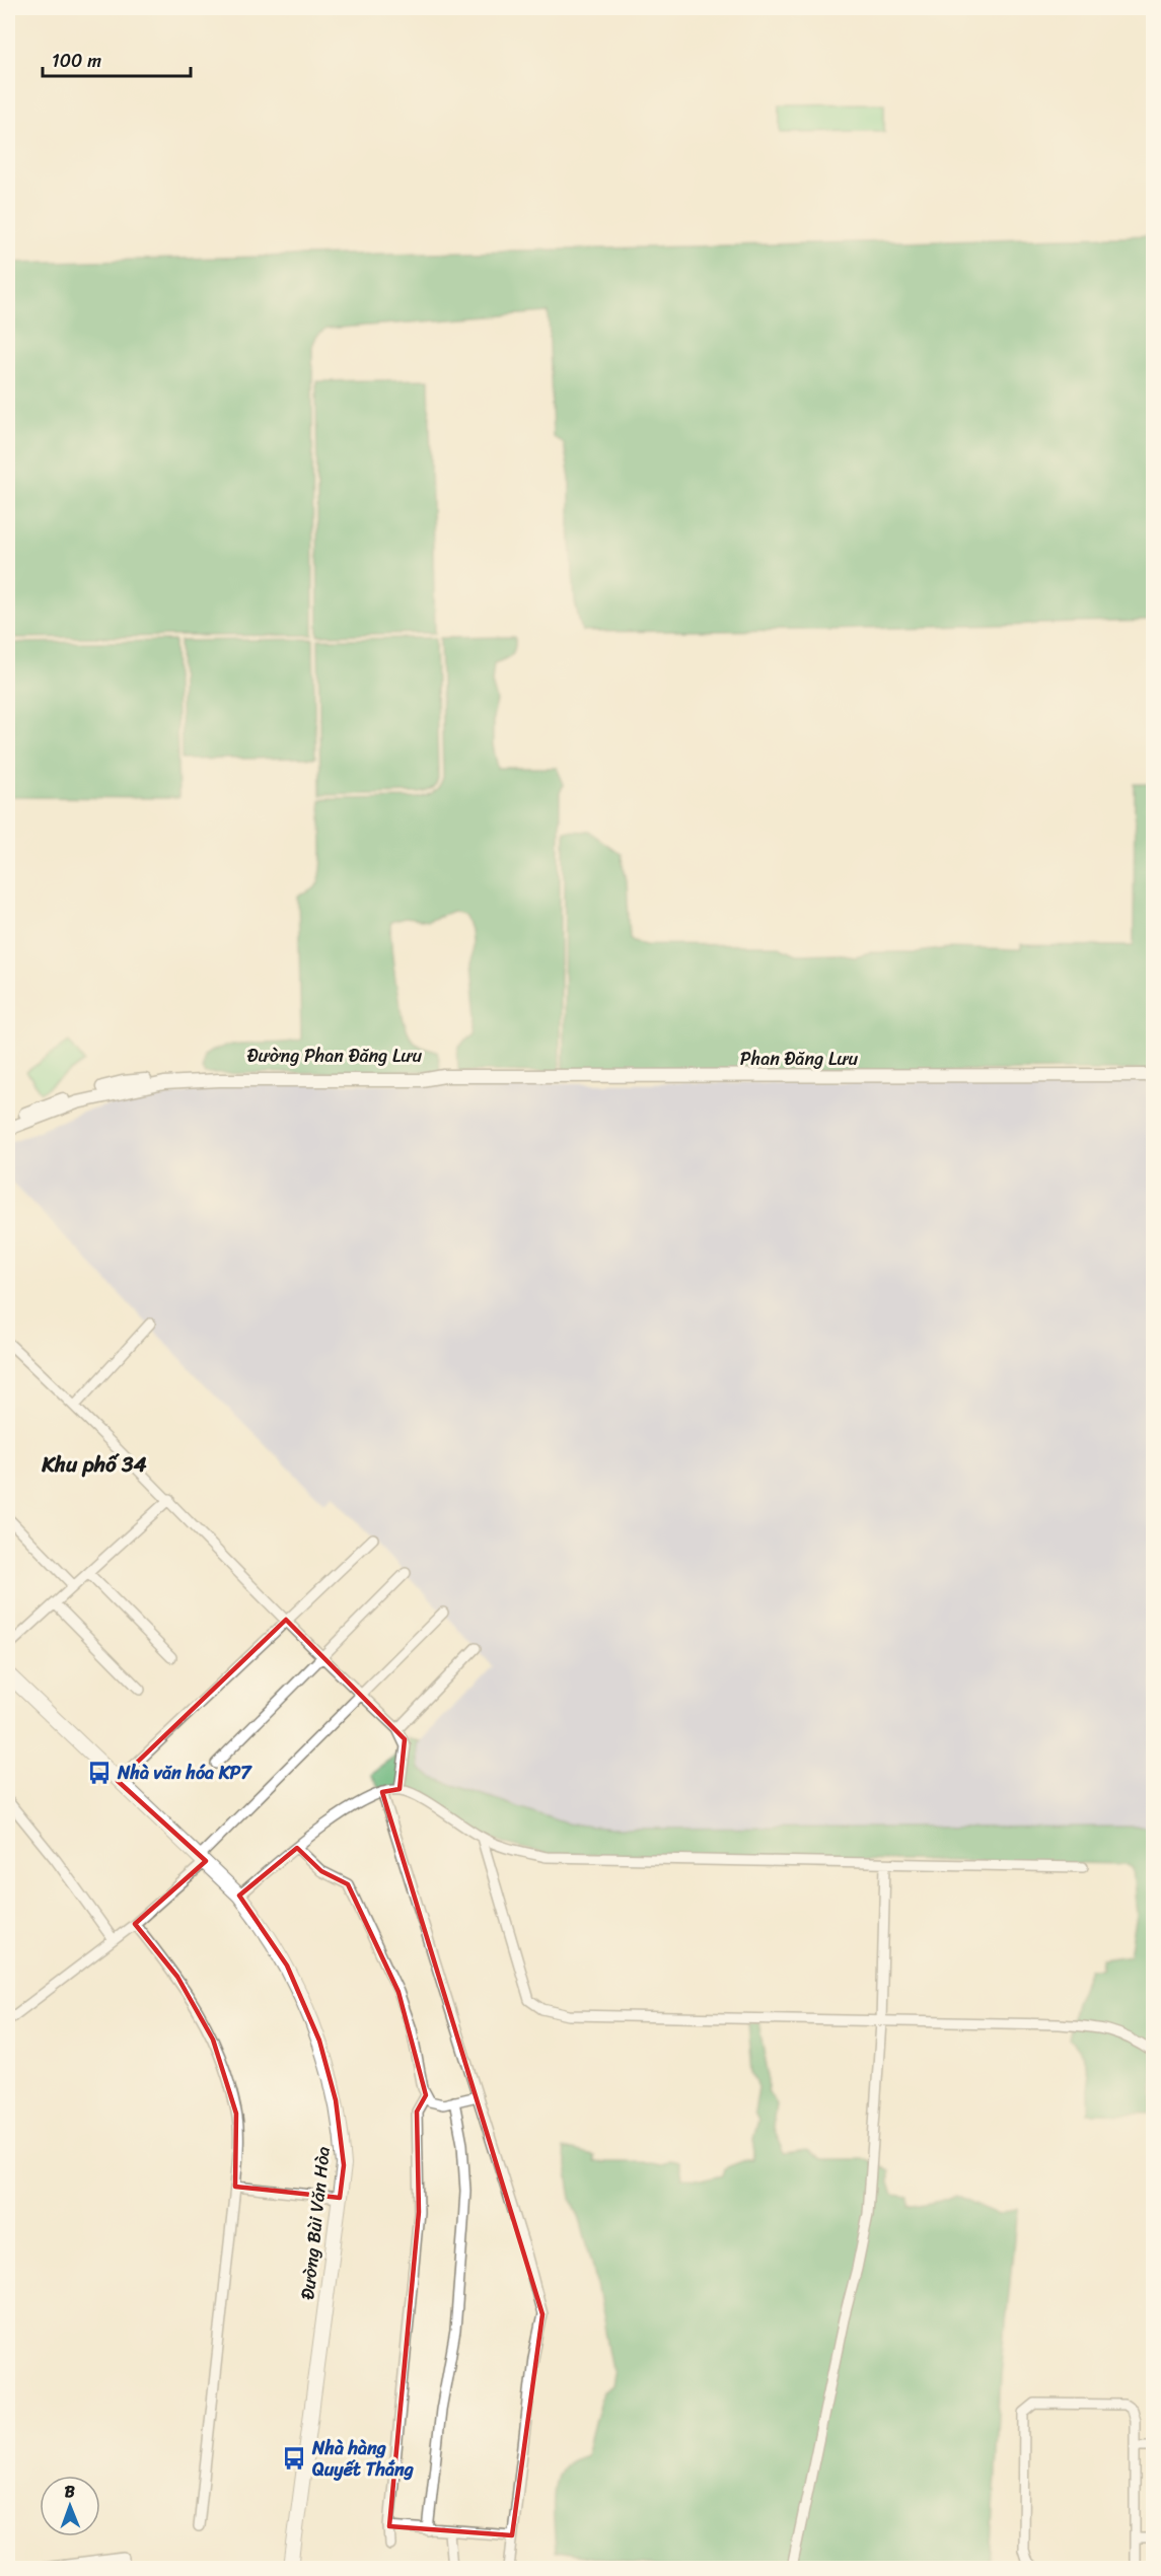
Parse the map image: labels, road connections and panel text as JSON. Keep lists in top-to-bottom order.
{
  "streets": {
    "main road": ["Đường Bùi Văn Hòa"],
    "street": ["Đường Phan Đăng Lưu", "Phan Đăng Lưu"]
  },
  "crossings": [
    ["Đường Phan Đăng Lưu", "Phan Đăng Lưu"]
  ],
  "districts": ["Khu phố 34"],
  "places": {
    "bus stop": ["Nhà văn hóa KP7", "Nhà hàng Quyết Thắng"]
  },
  "scale_bar": "100 m",
  "north": "top"
}
